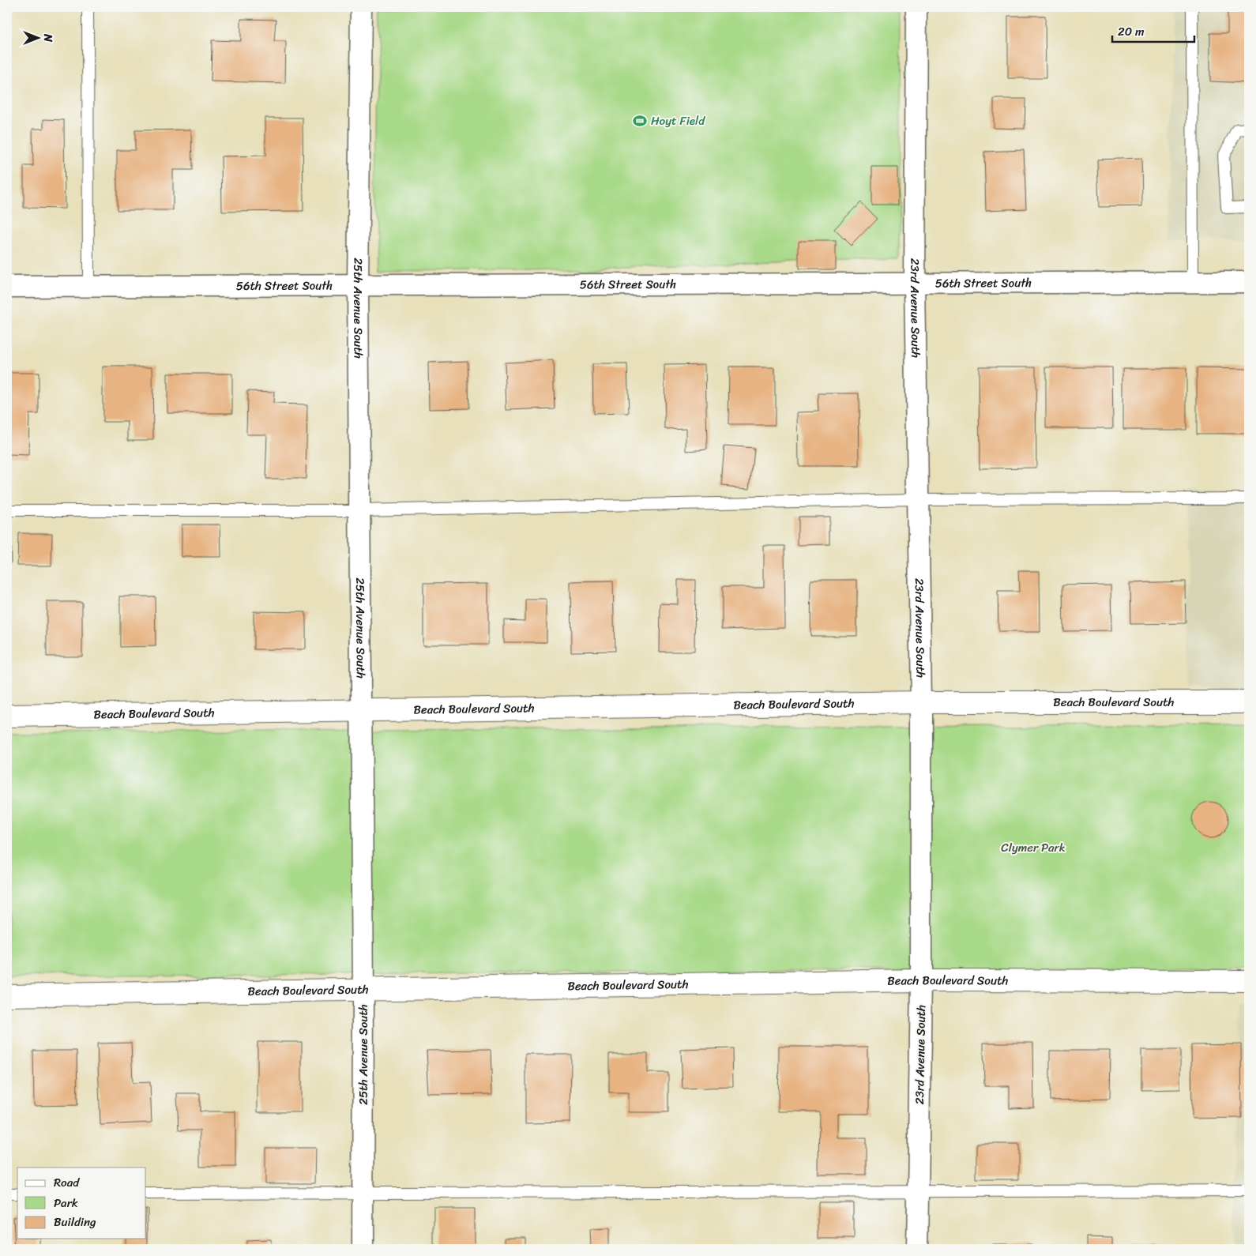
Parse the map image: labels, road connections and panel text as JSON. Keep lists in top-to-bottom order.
{
  "streets": {
    "street": [
      "56th Street South",
      "25th Avenue South",
      "23rd Avenue South",
      "Beach Boulevard South"
    ]
  },
  "crossings": [
    ["56th Street South", "25th Avenue South"],
    ["56th Street South", "23rd Avenue South"],
    ["25th Avenue South", "Beach Boulevard South"],
    ["23rd Avenue South", "Beach Boulevard South"]
  ],
  "parks": ["Clymer Park"],
  "places": {
    "sports": ["Hoyt Field"]
  },
  "legend": ["Road", "Park", "Building"],
  "scale_bar": "20 m",
  "north": "right"
}
